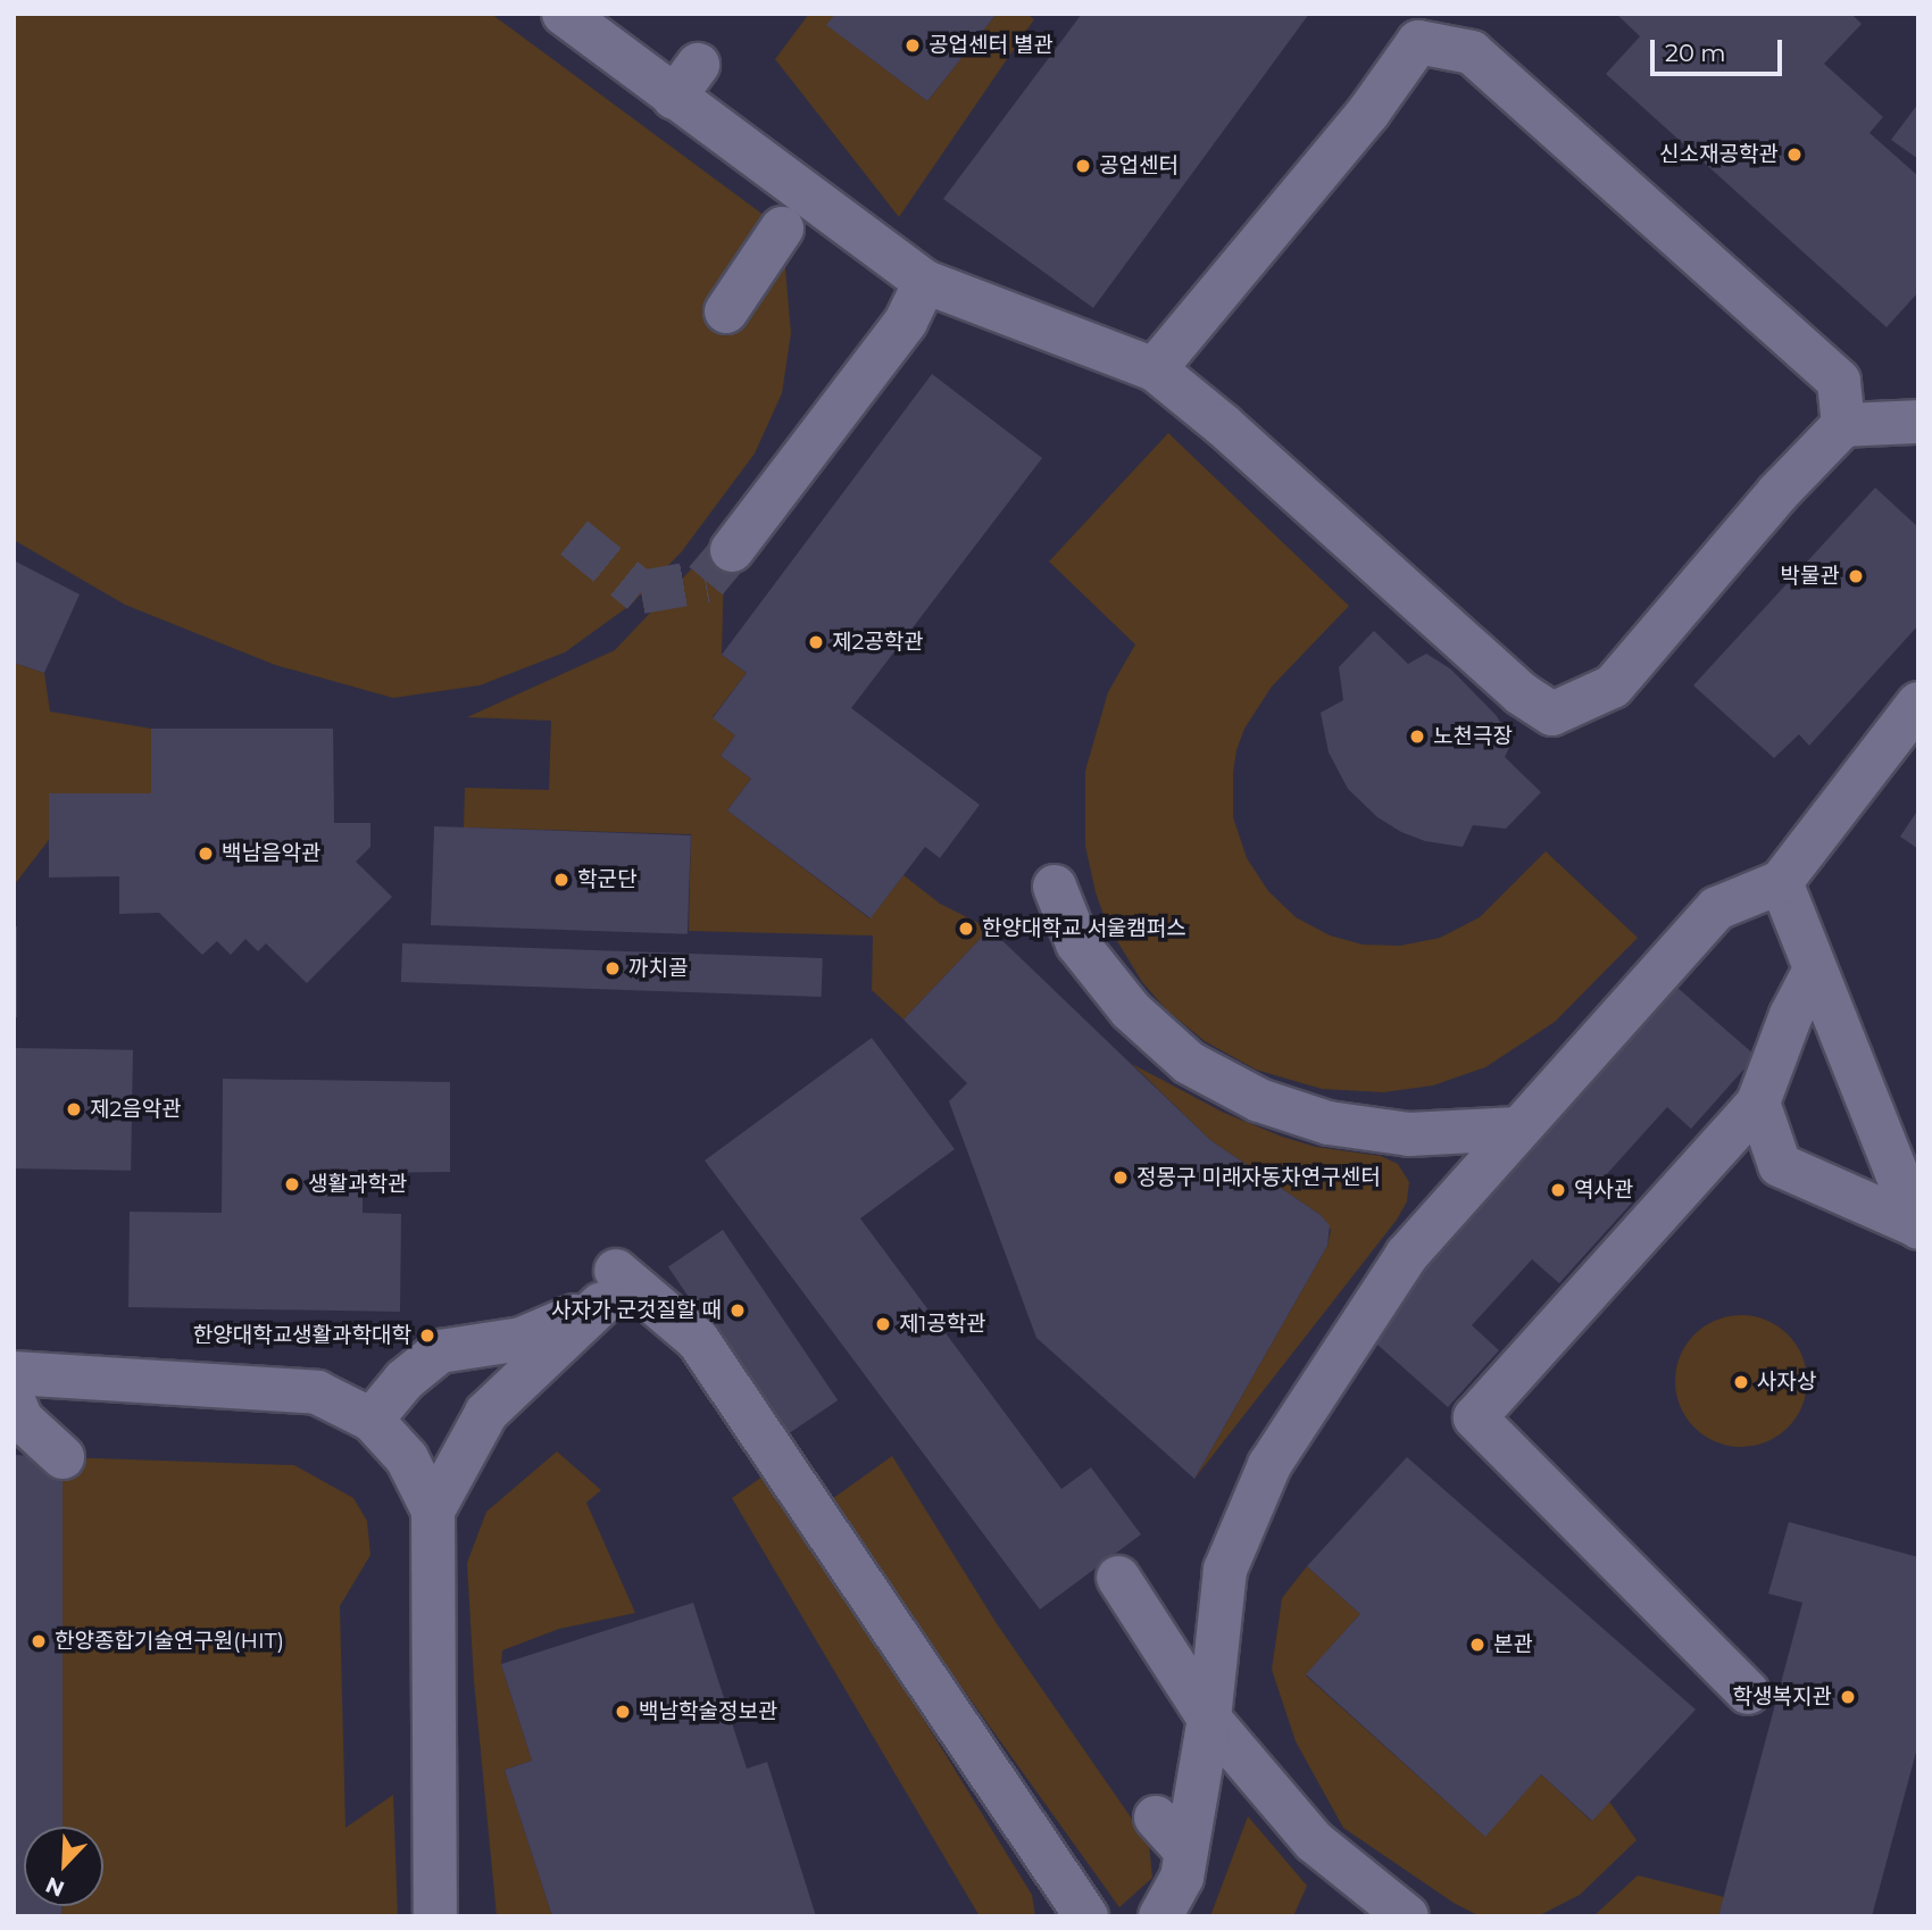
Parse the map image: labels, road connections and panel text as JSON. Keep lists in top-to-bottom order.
{
  "places": [
    "공업센터 별관",
    "신소재공학관",
    "공업센터",
    "박물관",
    "제2공학관",
    "노천극장",
    "백남음악관",
    "학군단",
    "한양대학교 서울캠퍼스",
    "까치골",
    "제2음악관",
    "정몽구 미래자동차연구센터",
    "생활과학관",
    "역사관",
    "사자가 군것질할 때",
    "제1공학관",
    "한양대학교생활과학대학",
    "사자상",
    "한양종합기술연구원(HIT)",
    "본관",
    "학생복지관",
    "백남학술정보관"
  ],
  "scale_bar": "20 m",
  "north": "bottom left"
}
